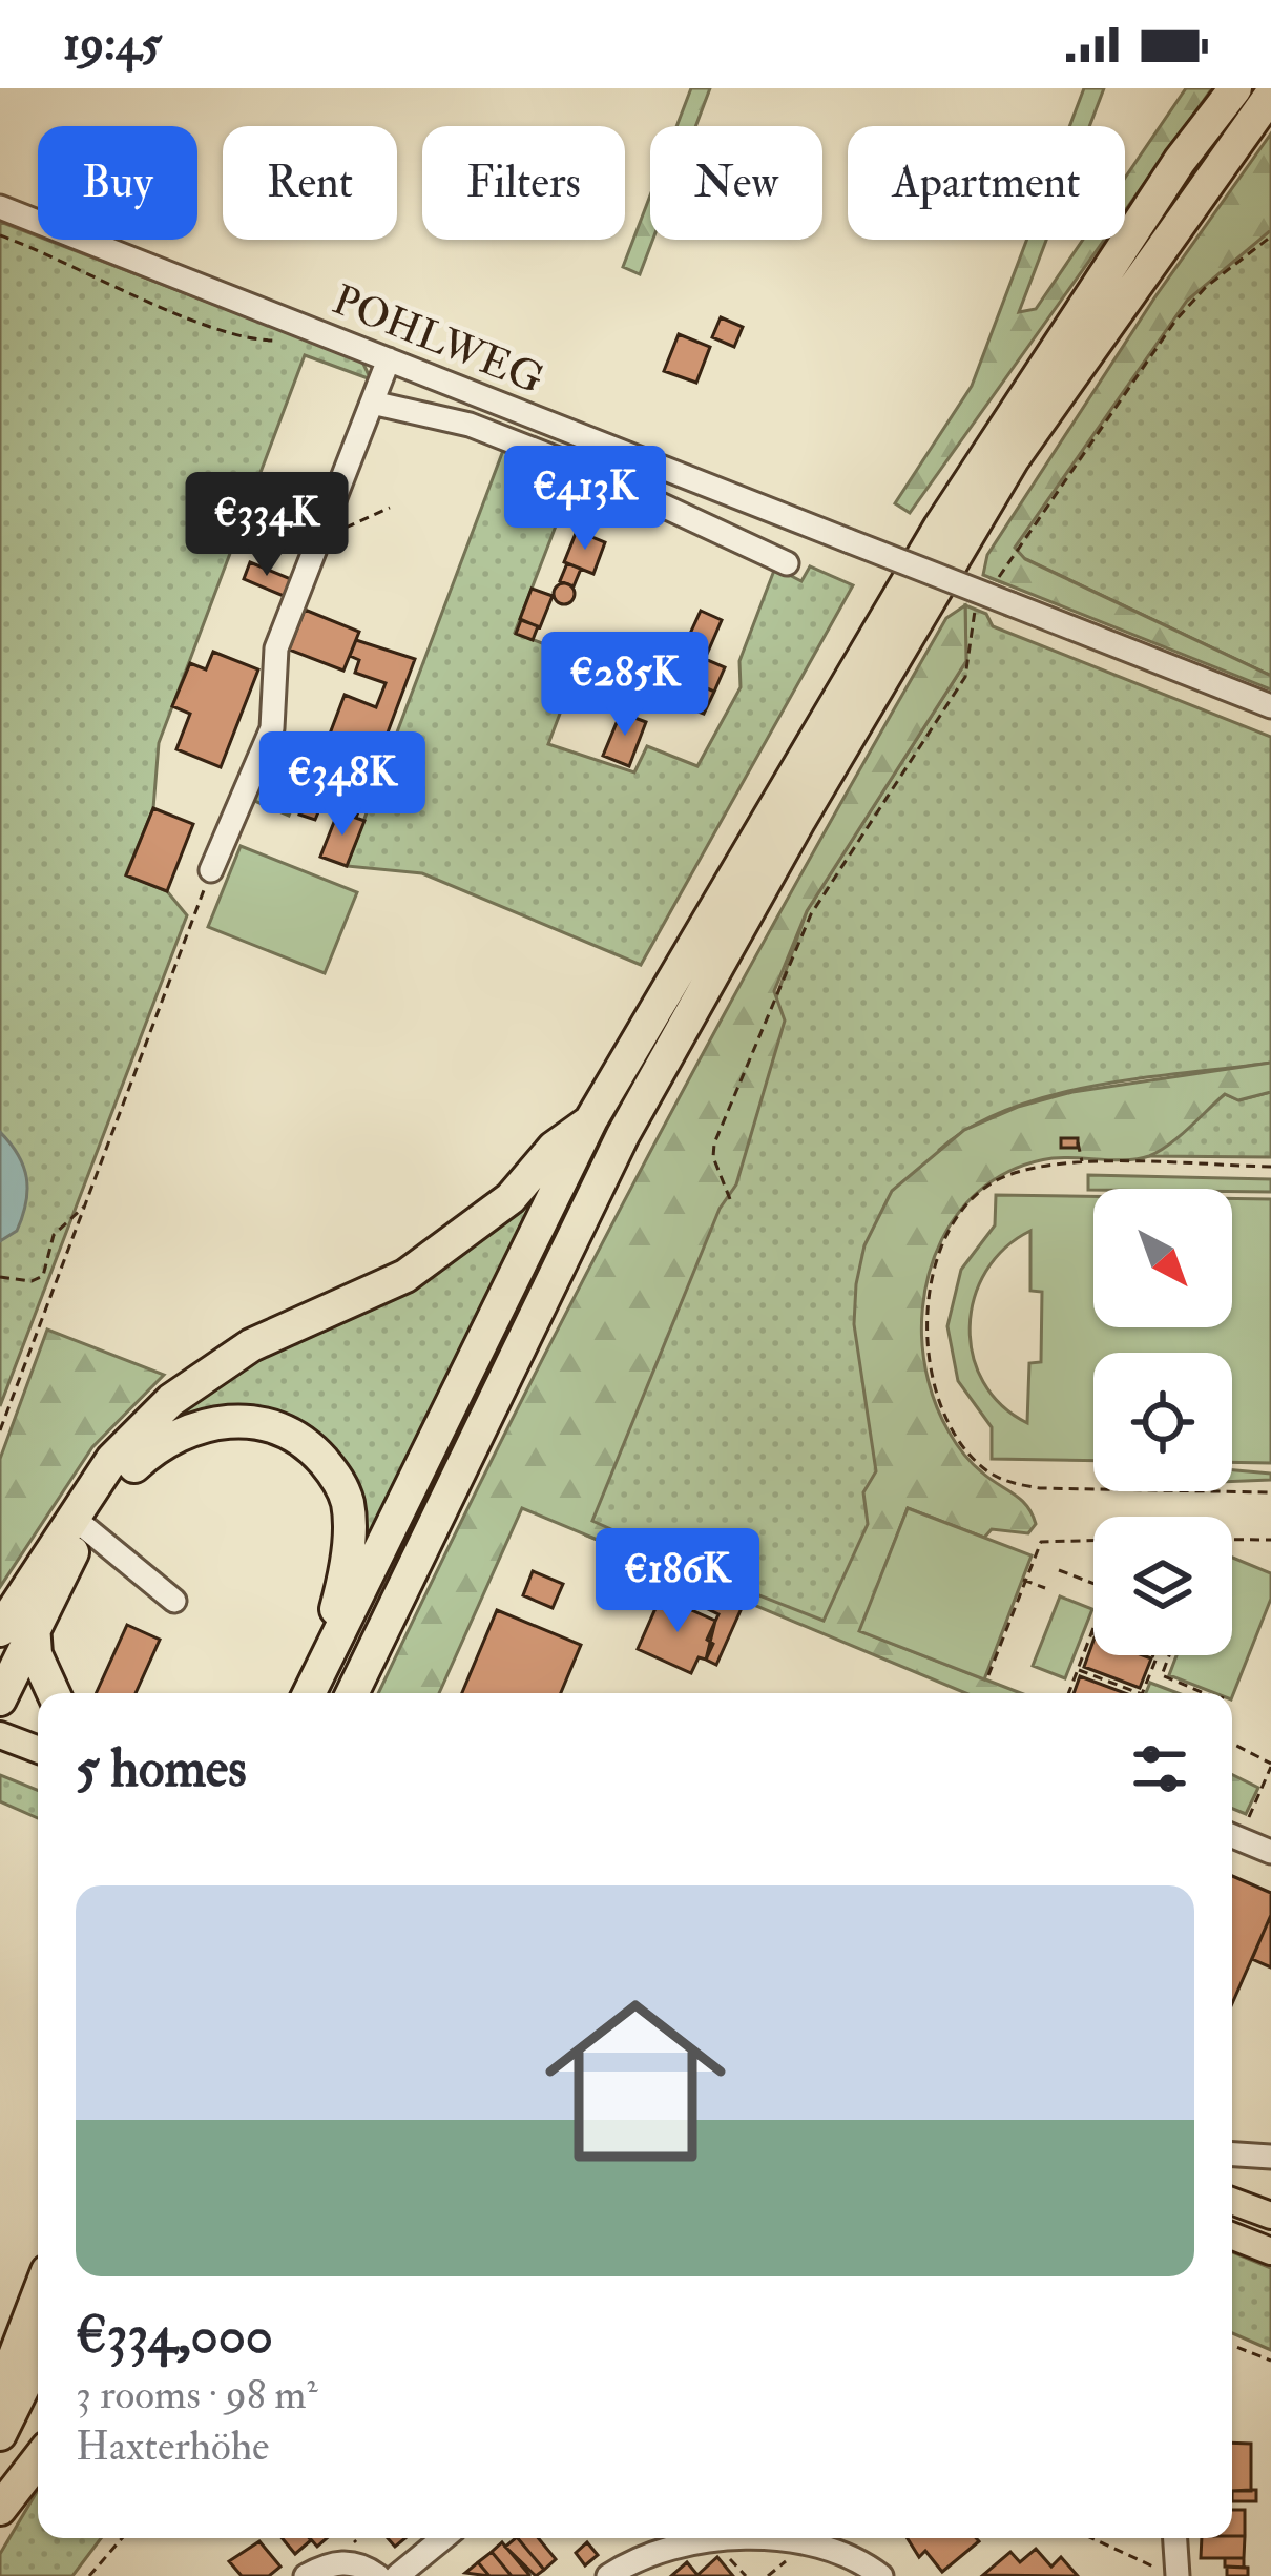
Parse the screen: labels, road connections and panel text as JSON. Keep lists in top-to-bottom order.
{
  "streets": {
    "street": ["POHLWEG"]
  },
  "north": "bottom right",
  "page": {
    "status": "19:45",
    "chip": [
      "Buy",
      "Rent",
      "Filters",
      "New",
      "Apartment"
    ],
    "price": [
      "€413K",
      "€334K",
      "€285K",
      "€348K",
      "€186K"
    ],
    "heading": "5 homes",
    "list": [
      {
        "name": "€334,000",
        "note": "3 rooms · 98 m² · Haxterhöhe"
      }
    ]
  }
}
